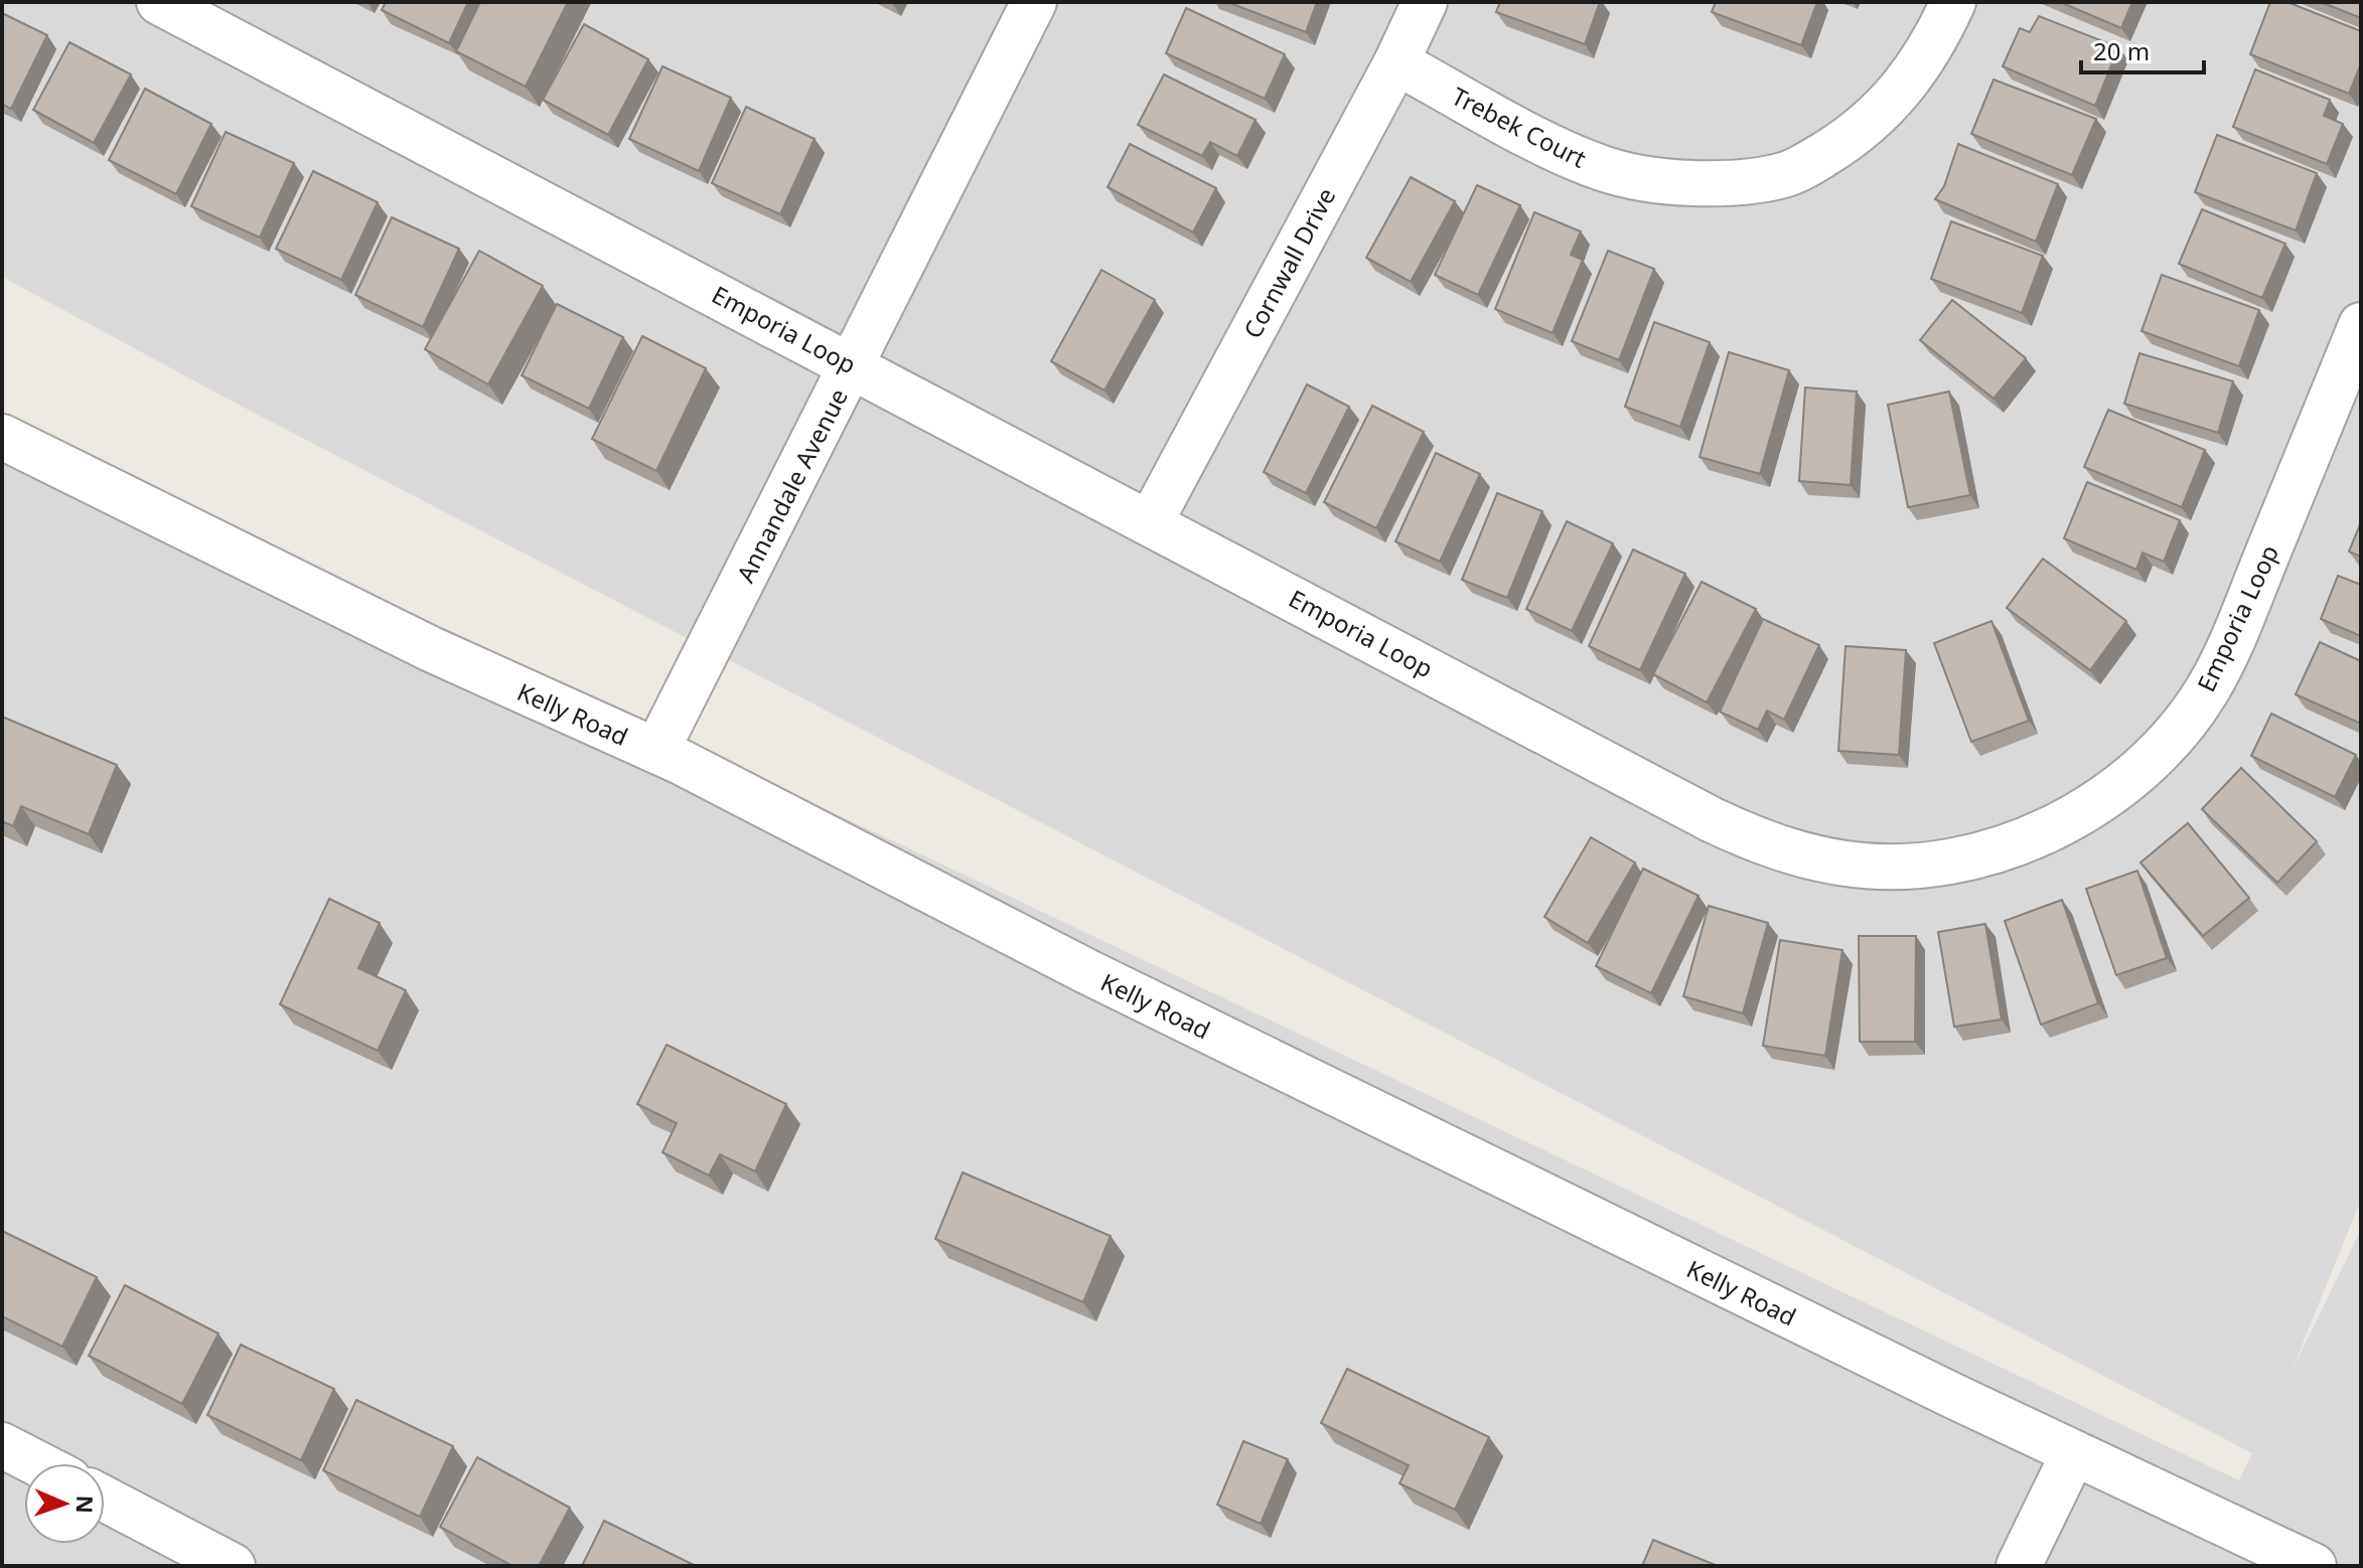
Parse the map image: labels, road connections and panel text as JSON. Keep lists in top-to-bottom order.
{
  "streets": {
    "street": [
      "Trebek Court",
      "Cornwall Drive",
      "Emporia Loop",
      "Annandale Avenue",
      "Kelly Road"
    ]
  },
  "crossings": [
    ["Trebek Court", "Cornwall Drive"],
    ["Cornwall Drive", "Emporia Loop"],
    ["Emporia Loop", "Annandale Avenue"],
    ["Annandale Avenue", "Kelly Road"]
  ],
  "scale_bar": "20 m",
  "north": "right"
}
